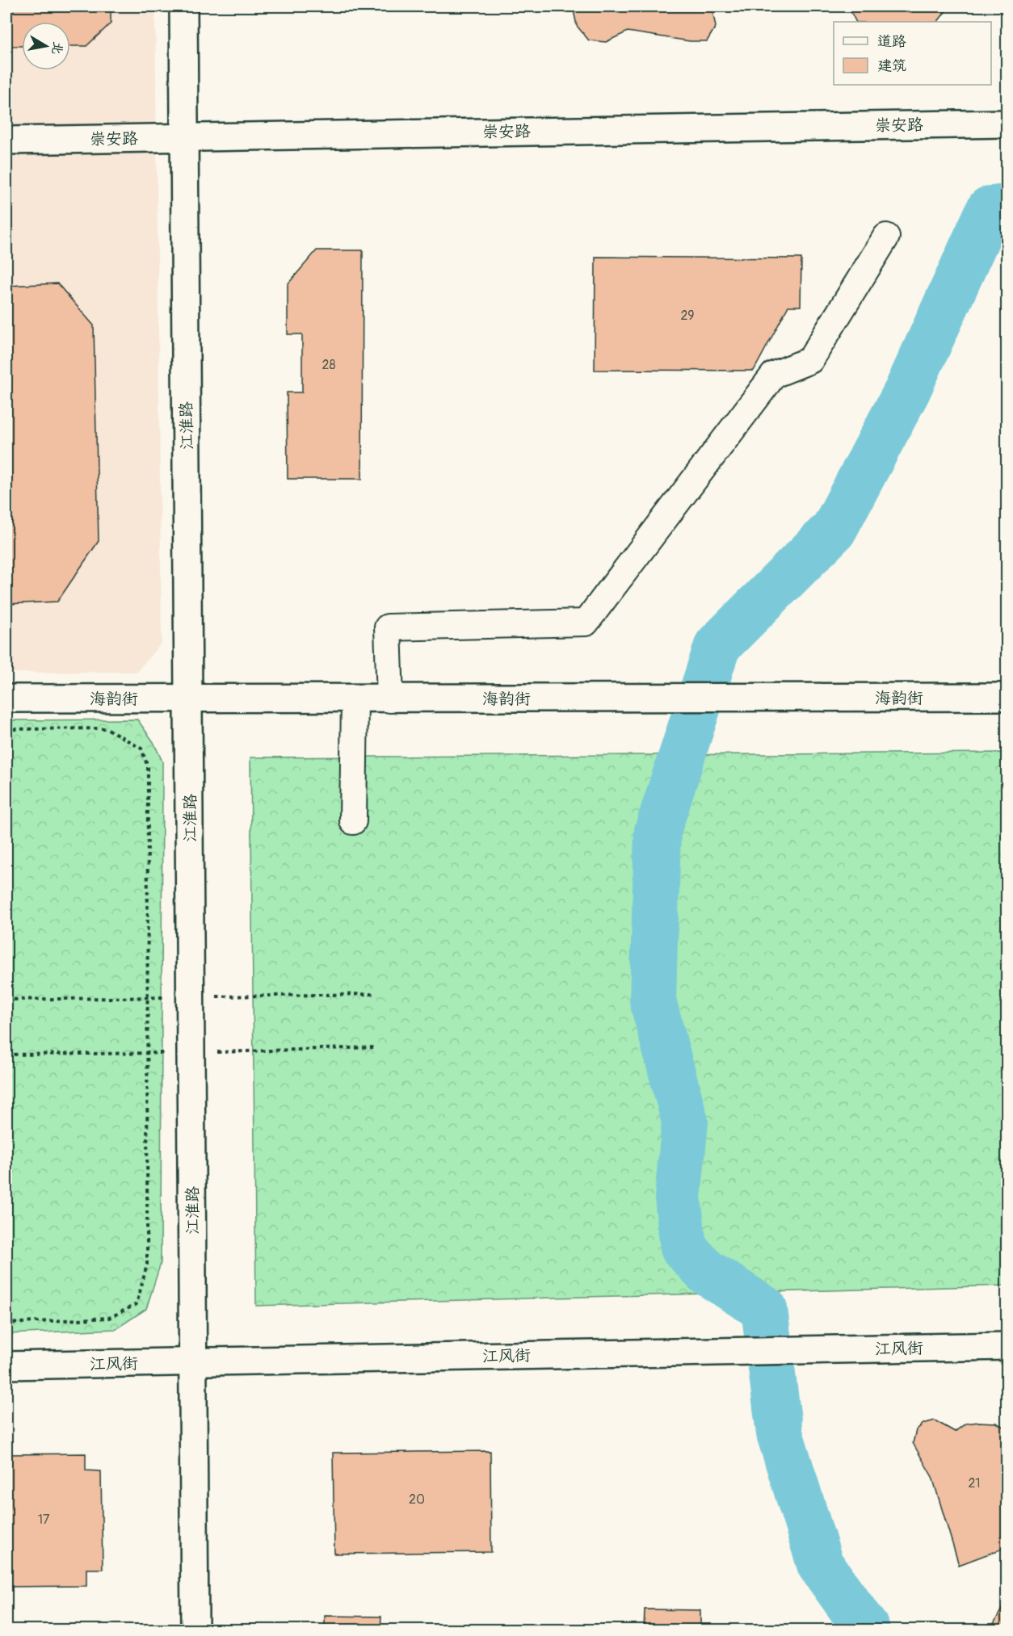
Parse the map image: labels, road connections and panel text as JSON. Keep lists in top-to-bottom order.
{
  "streets": {
    "street": [
      "崇安路",
      "江淮路",
      "海韵街",
      "江风街"
    ]
  },
  "crossings": [
    ["崇安路", "江淮路"],
    ["江淮路", "海韵街"],
    ["江淮路", "江风街"]
  ],
  "house_numbers": [
    "29",
    "28",
    "21",
    "20",
    "17"
  ],
  "legend": ["道路", "建筑"],
  "north": "right"
}
